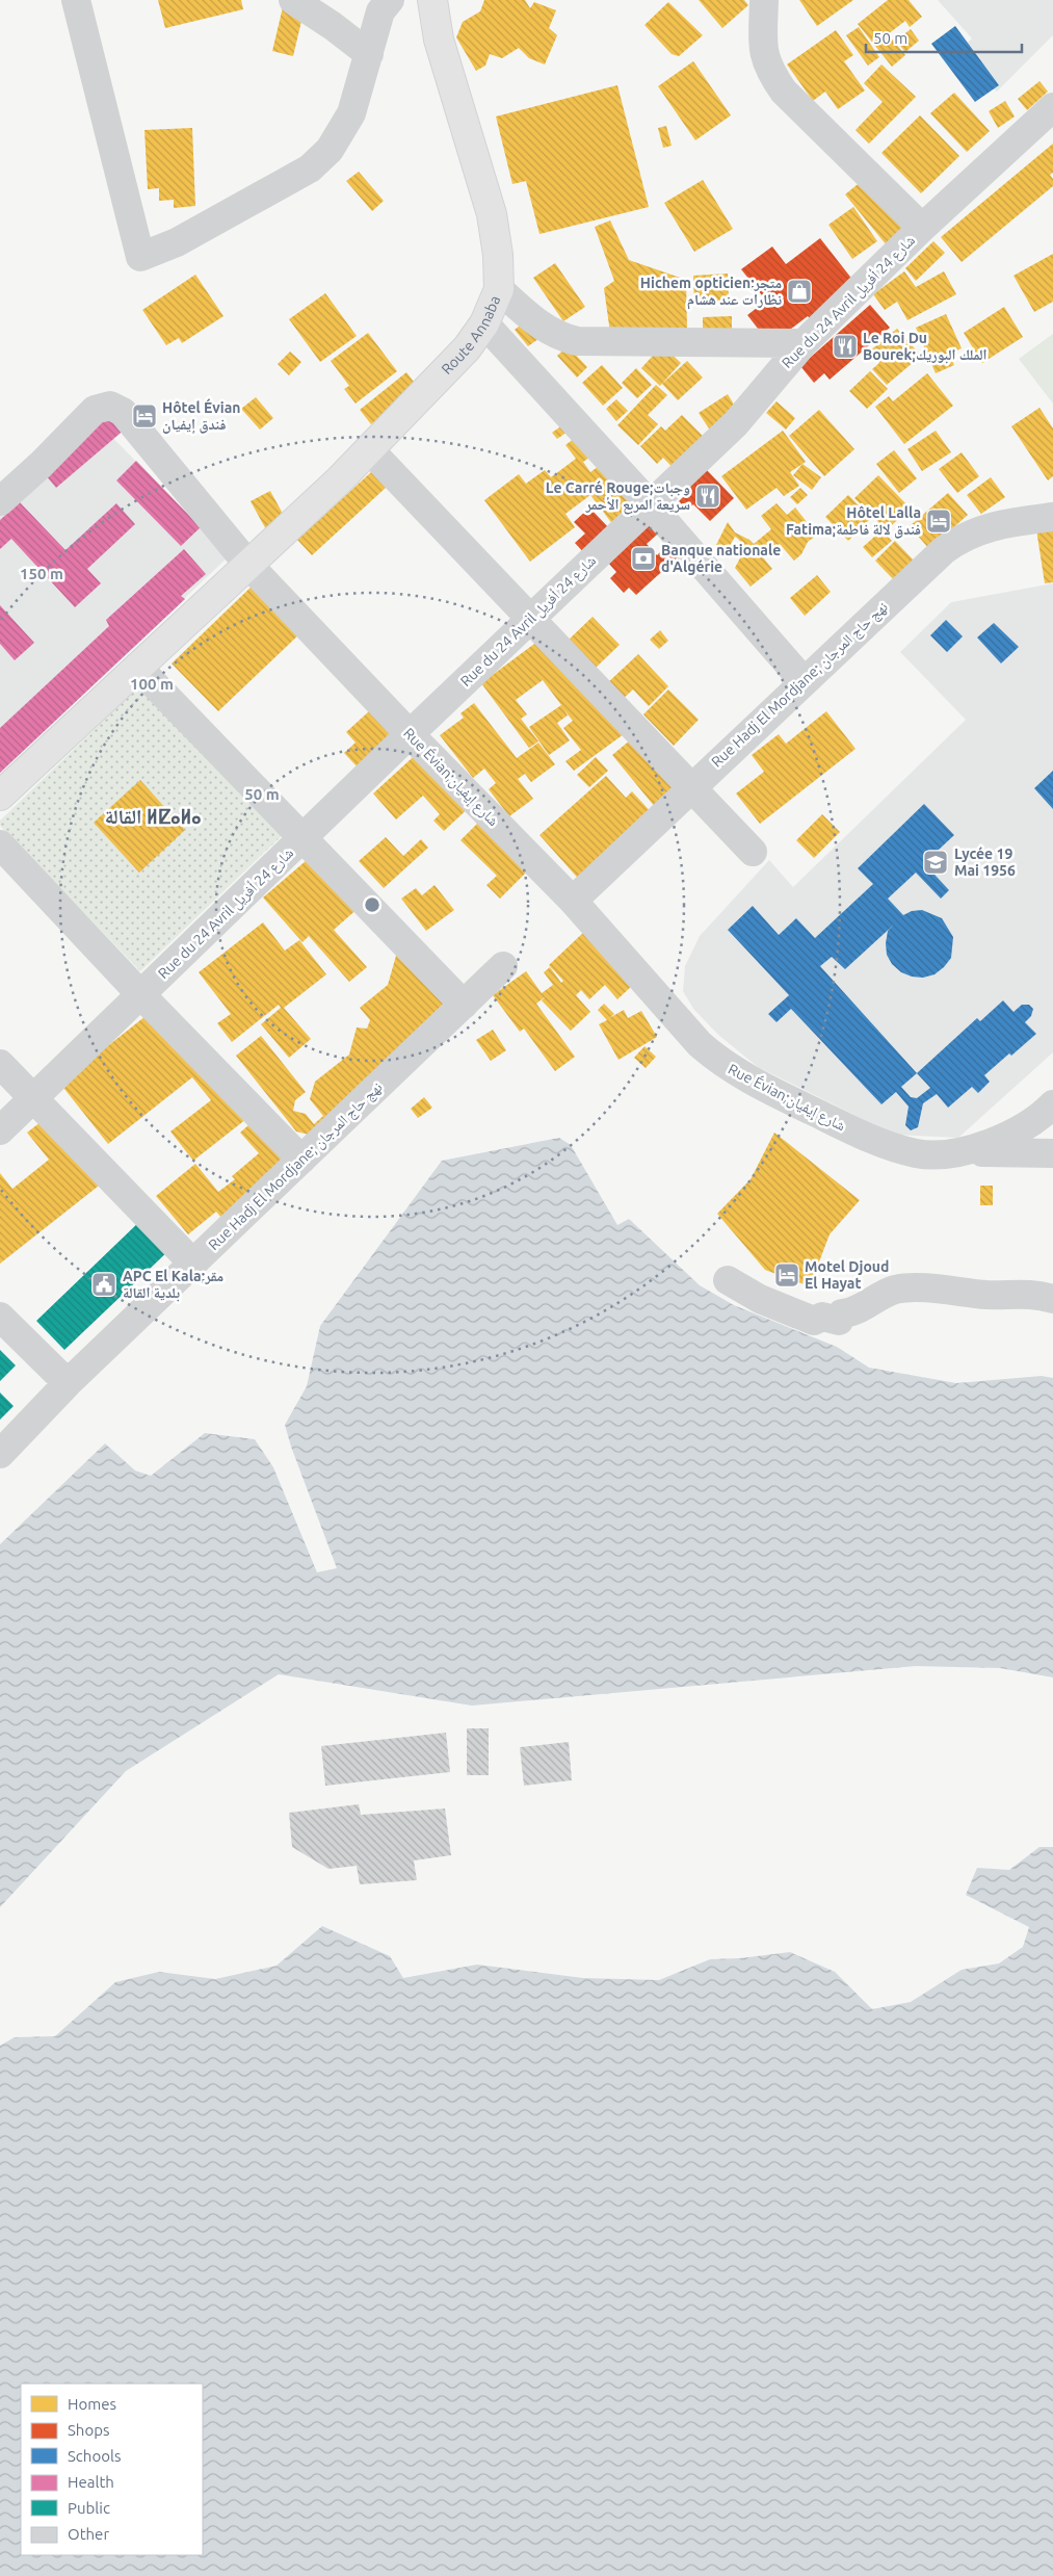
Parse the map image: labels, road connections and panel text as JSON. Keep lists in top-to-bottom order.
{
  "streets": {
    "main road": ["Route Annaba"],
    "street": ["Rue du 24 Avril شارع 24 أفريل", "Rue Hadj El Mordjane; نهج حاج المرجان", "Rue Évian;شارع إيفيان"]
  },
  "crossings": [
    ["Rue du 24 Avril شارع 24 أفريل", "Rue Évian;شارع إيفيان"],
    ["Route Annaba", "Rue Évian;شارع إيفيان"],
    ["Rue Hadj El Mordjane; نهج حاج المرجان", "Rue Évian;شارع إيفيان"]
  ],
  "districts": ["القالة ⵍⵇⴰⵍⴰ"],
  "places": {
    "shop": ["Hichem opticien;متجر نظارات عند هشام"],
    "restaurant": ["Le Roi Du Bourek;الملك البوريك", "Le Carré Rouge;وجبات سريعة المربع الأحمر"],
    "hotel": ["Hôtel Évian فندق إيفيان", "Hôtel Lalla Fatima;فندق لالة فاطمة", "Motel Djoud El Hayat"],
    "bank": ["Banque nationale d'Algérie"],
    "school or university": ["Lycée 19 Mai 1956"],
    "public building": ["APC El Kala;مقر بلدية القالة"]
  },
  "legend": [
    "Homes",
    "Shops",
    "Schools",
    "Health",
    "Public",
    "Other"
  ],
  "scale_bar": "50 m",
  "rings": ["150 m", "100 m", "50 m"]
}
